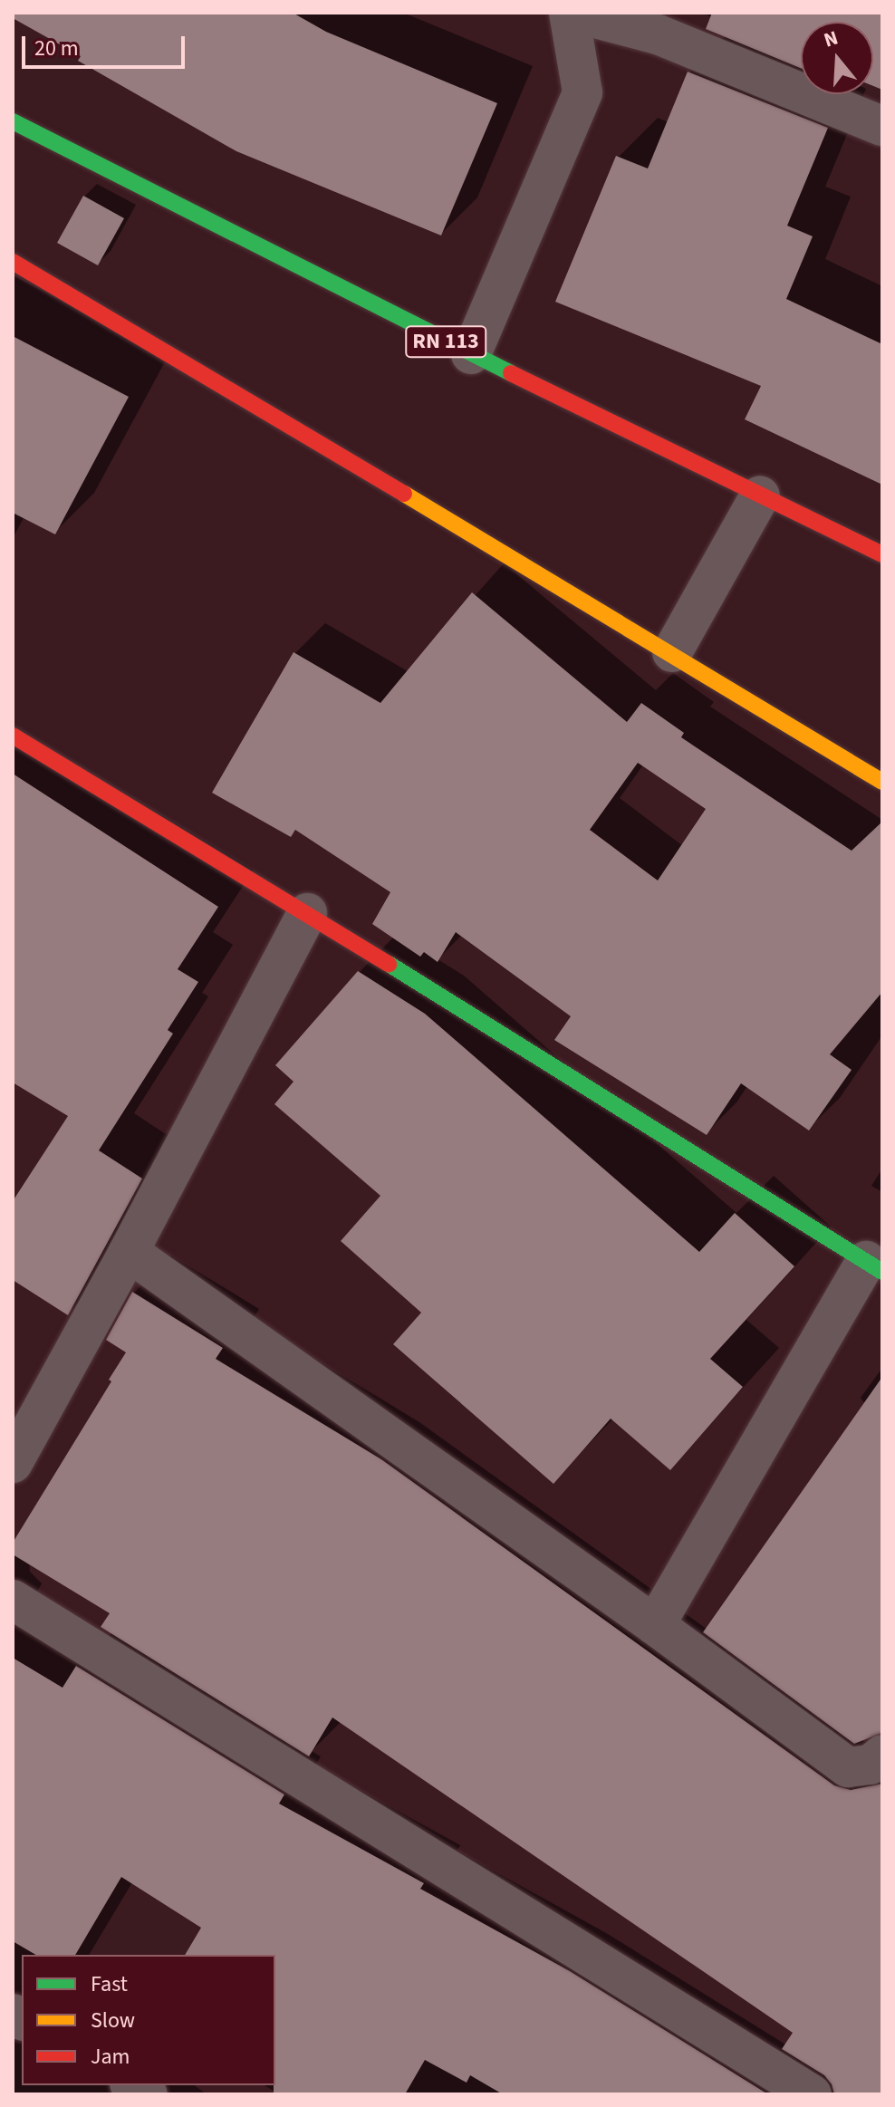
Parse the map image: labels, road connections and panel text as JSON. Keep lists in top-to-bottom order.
{
  "streets": {
    "street": ["RN 113"]
  },
  "legend": ["Fast", "Slow", "Jam"],
  "scale_bar": "20 m",
  "north": "top"
}
